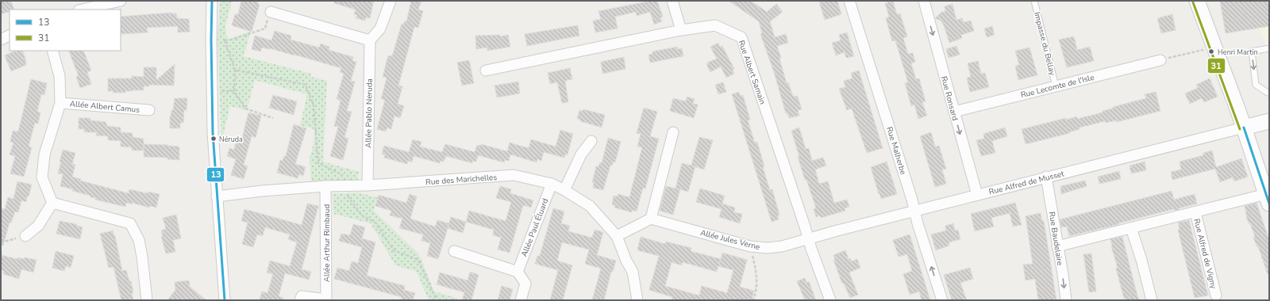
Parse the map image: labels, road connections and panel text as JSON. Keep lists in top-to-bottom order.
{
  "streets": {
    "street": [
      "Rue Albert Samain",
      "Rue Lecomte de l'Isle",
      "Rue Ronsard",
      "Allée Albert Camus",
      "Allée Pablo Neruda",
      "Rue Malherbe",
      "Rue des Marichelles",
      "Rue Alfred de Musset",
      "Allée Paul Éluard",
      "Rue Baudelaire",
      "Allée Jules Verne",
      "Allée Arthur Rimbaud",
      "Rue Alfred de Vigny"
    ],
    "lane": ["Impasse du Bellay"]
  },
  "crossings": [
    ["Impasse du Bellay", "Rue Lecomte de l'Isle"],
    ["Rue Albert Samain", "Rue Alfred de Musset"],
    ["Rue Albert Samain", "Allée Jules Verne"],
    ["Rue Lecomte de l'Isle", "Rue Ronsard"],
    ["Rue Ronsard", "Rue Alfred de Musset"],
    ["Allée Pablo Neruda", "Rue des Marichelles"],
    ["Rue Malherbe", "Rue Alfred de Musset"],
    ["Rue des Marichelles", "Allée Paul Éluard"],
    ["Rue des Marichelles", "Allée Arthur Rimbaud"],
    ["Rue Alfred de Musset", "Rue Baudelaire"],
    ["Rue Alfred de Musset", "Allée Jules Verne"]
  ],
  "one_way": ["Rue Ronsard"],
  "places": ["Henri Martin", "Néruda"],
  "lines": ["transit line 13", "transit line 31"],
  "legend": ["13", "31"]
}
